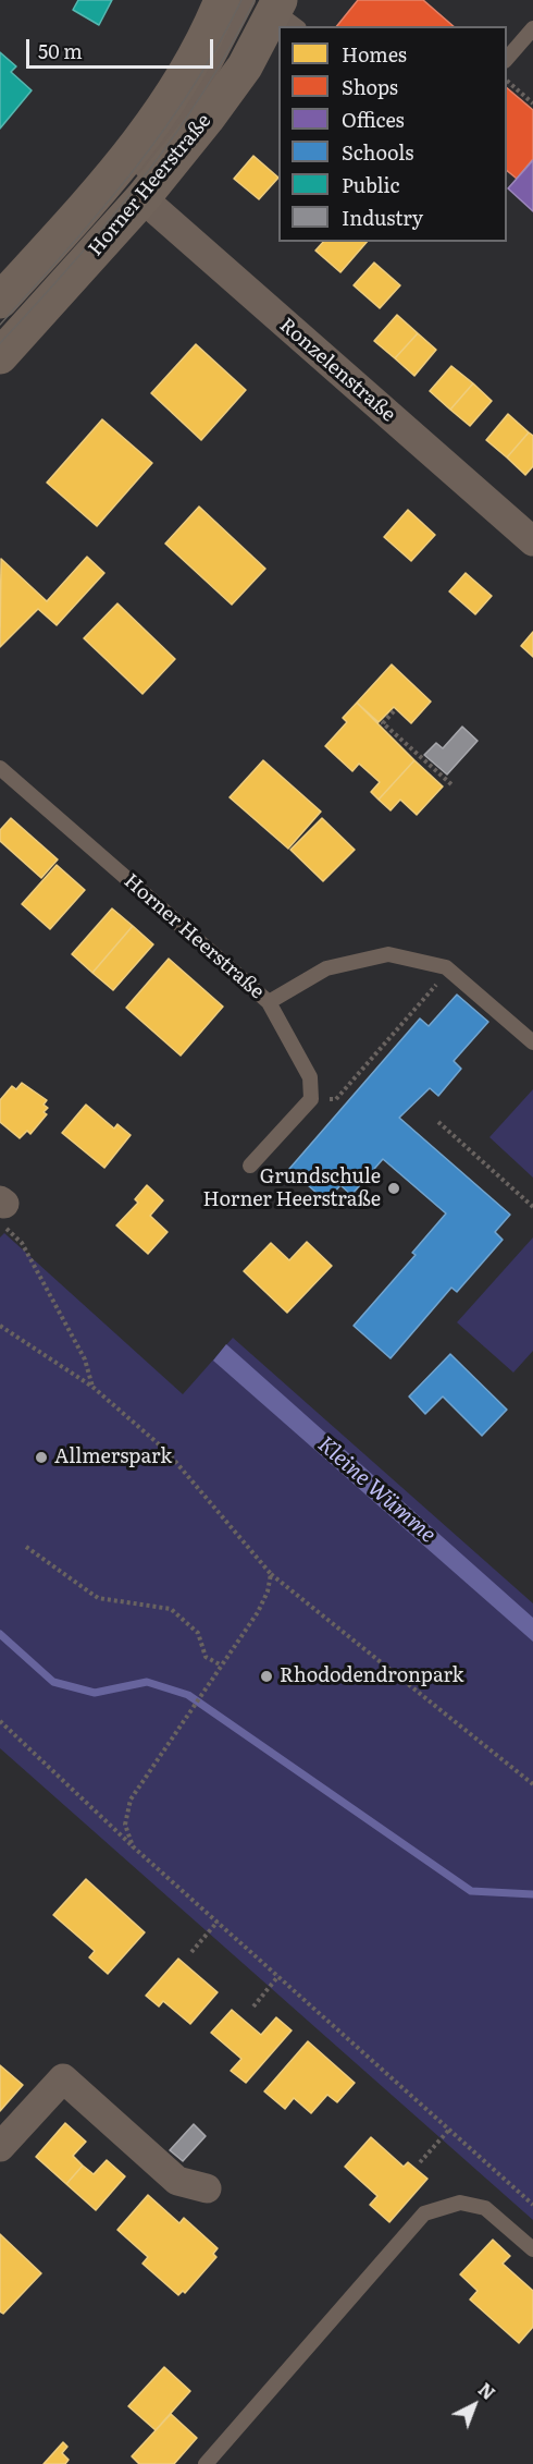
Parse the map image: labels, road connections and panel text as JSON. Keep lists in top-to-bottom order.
{
  "streets": {
    "main road": ["Horner Heerstraße"],
    "street": ["Ronzelenstraße"]
  },
  "crossings": [
    ["Horner Heerstraße", "Ronzelenstraße"]
  ],
  "water": ["Kleine Wümme"],
  "places": ["Grundschule Horner Heerstraße", "Allmerspark", "Rhododendronpark"],
  "legend": [
    "Homes",
    "Shops",
    "Offices",
    "Schools",
    "Public",
    "Industry"
  ],
  "scale_bar": "50 m",
  "north": "top right"
}
